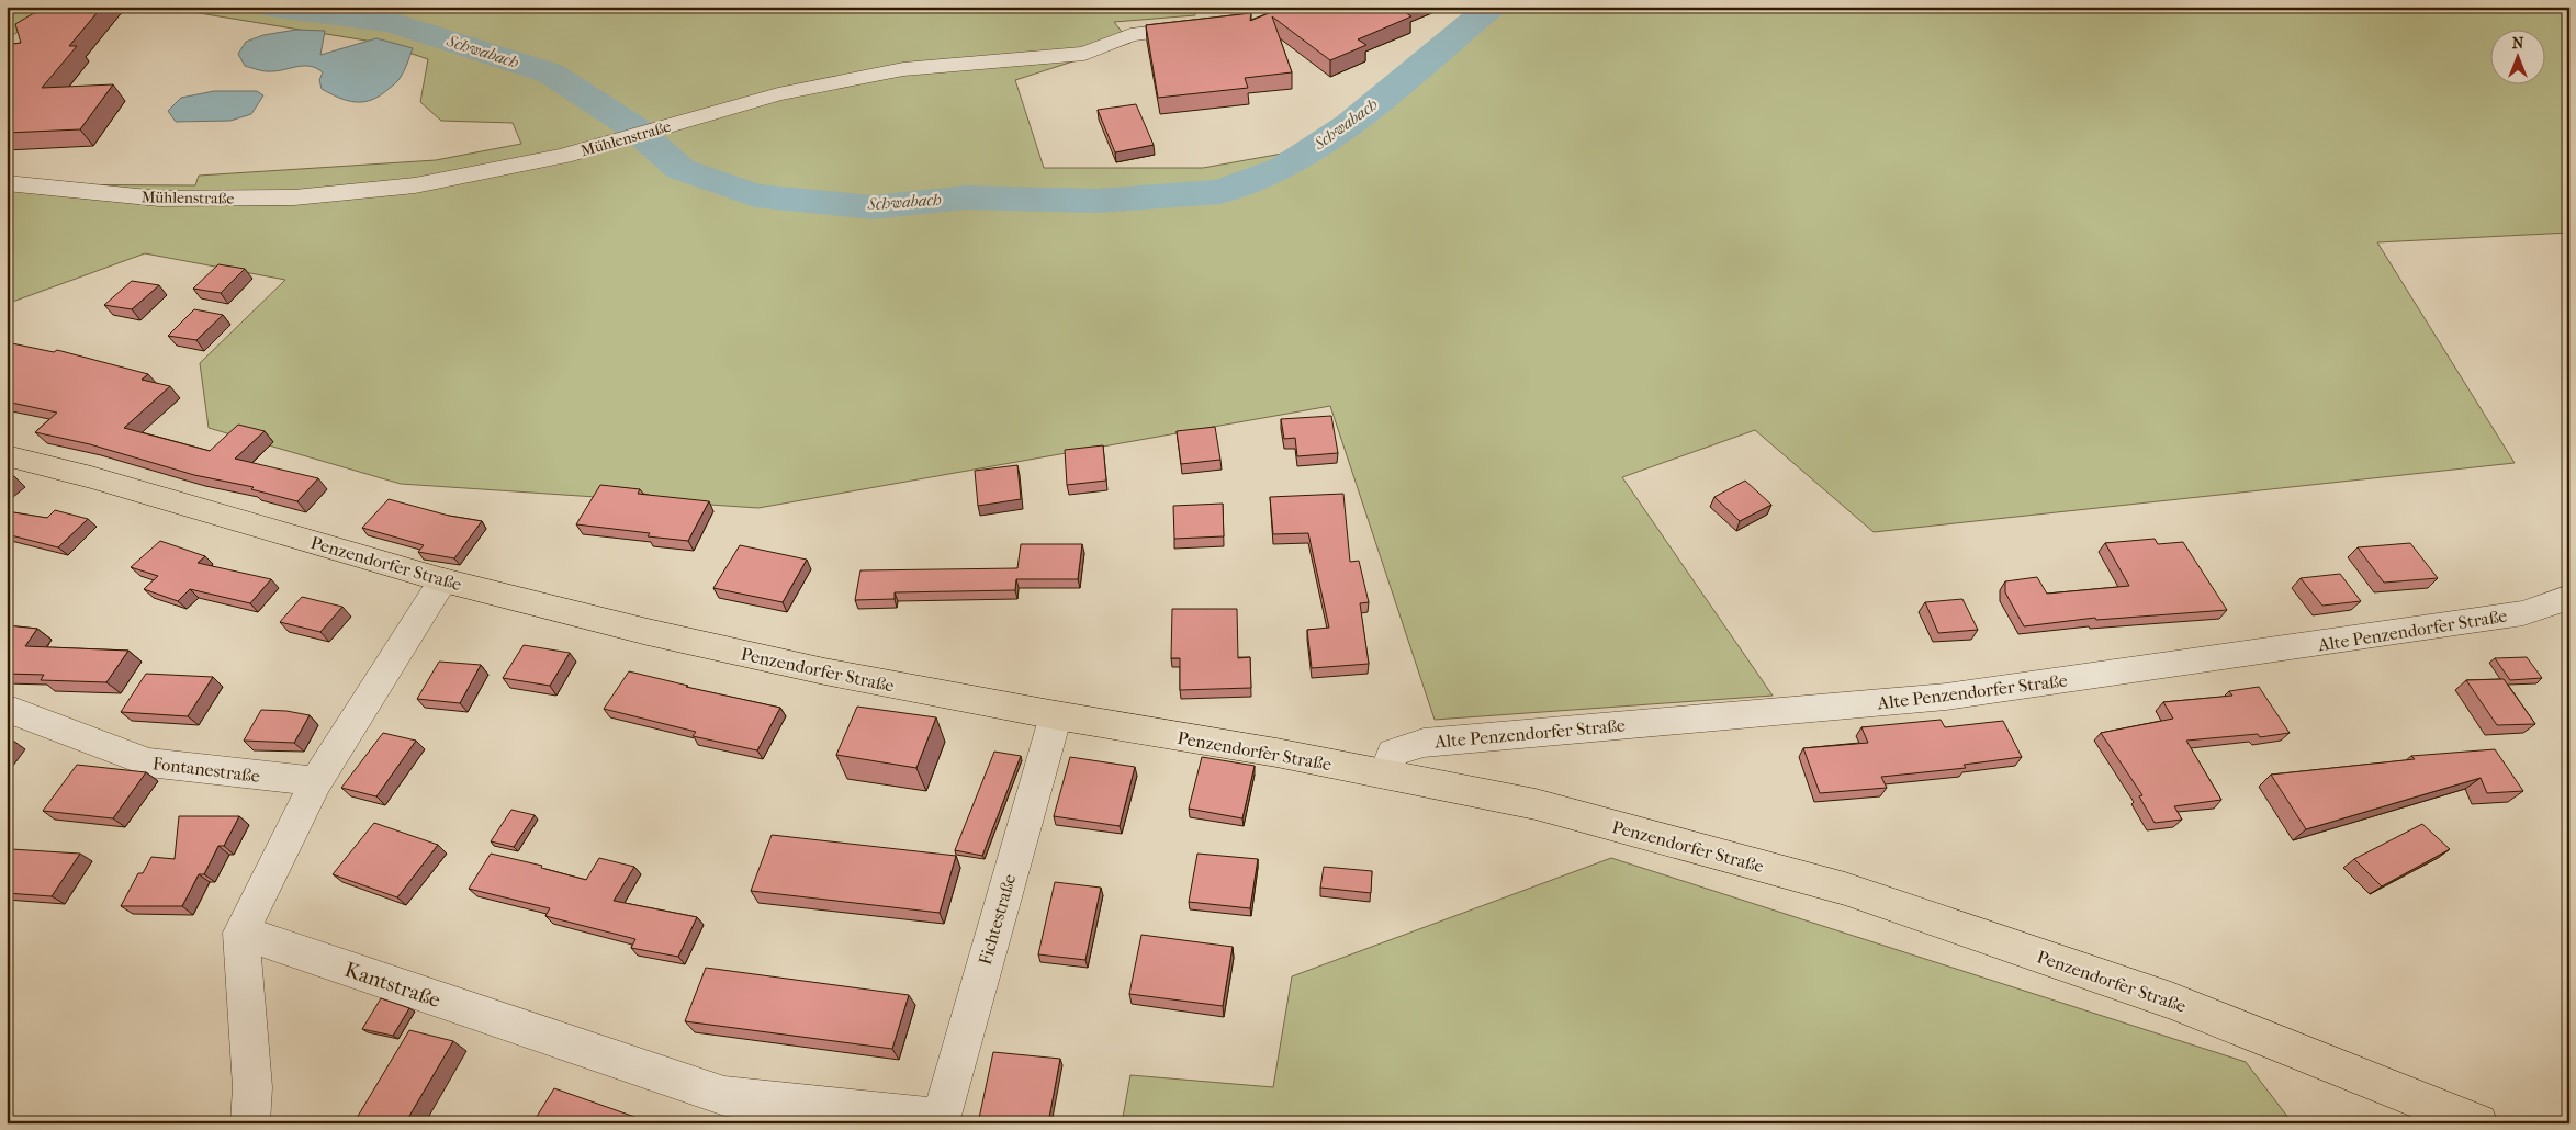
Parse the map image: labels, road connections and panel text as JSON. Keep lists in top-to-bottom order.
{
  "streets": {
    "main road": ["Penzendorfer Straße"],
    "street": [
      "Mühlenstraße",
      "Alte Penzendorfer Straße",
      "Fontanestraße",
      "Fichtestraße",
      "Kantstraße"
    ]
  },
  "crossings": [
    ["Penzendorfer Straße", "Alte Penzendorfer Straße"],
    ["Penzendorfer Straße", "Fichtestraße"],
    ["Fichtestraße", "Kantstraße"]
  ],
  "water": ["Schwabach"],
  "north": "top"
}
